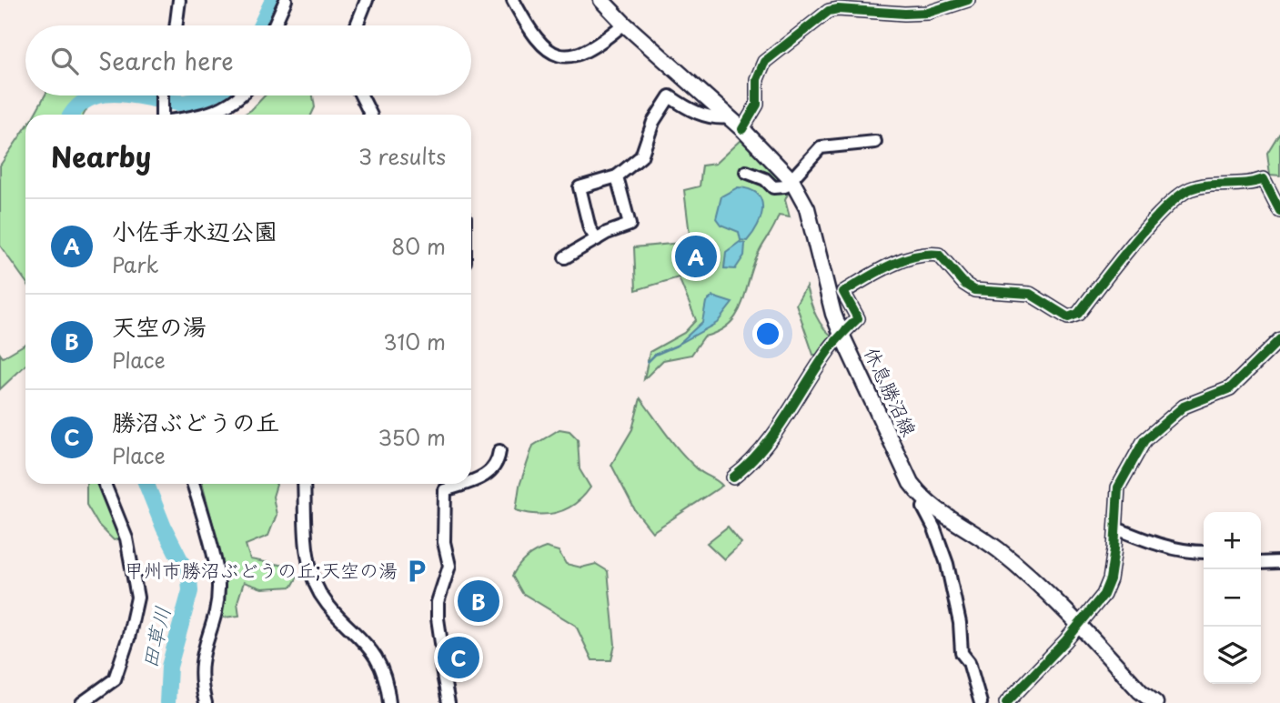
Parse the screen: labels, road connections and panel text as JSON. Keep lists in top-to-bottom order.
{
  "streets": {
    "main road": ["休息勝沼線"]
  },
  "water": ["田草川"],
  "places": {
    "parking": ["甲州市勝沼ぶどうの丘;天空の湯"]
  },
  "page": {
    "search": "Search here",
    "heading": ["Nearby", "3 results"],
    "list": [
      {
        "mark": "A",
        "name": "小佐手水辺公園",
        "note": "Park",
        "value": "80 m"
      },
      {
        "mark": "B",
        "name": "天空の湯",
        "note": "Place",
        "value": "310 m"
      },
      {
        "mark": "C",
        "name": "勝沼ぶどうの丘",
        "note": "Place",
        "value": "350 m"
      }
    ],
    "pins": ["A", "B", "C"],
    "map_buttons": ["+", "−"]
  }
}
